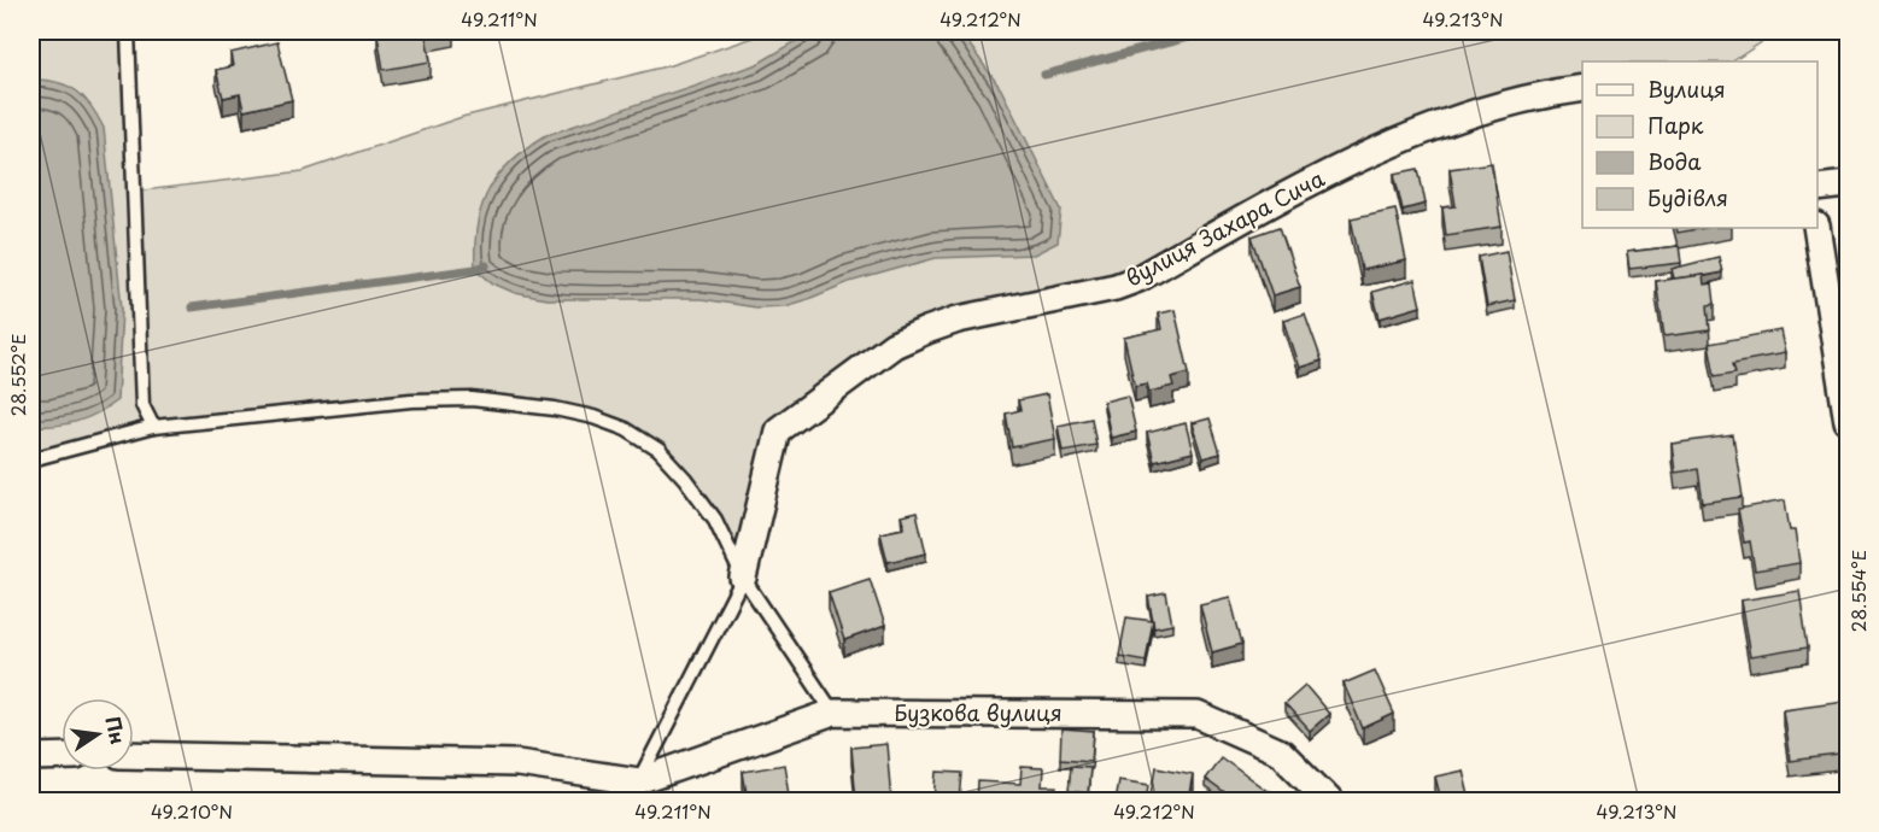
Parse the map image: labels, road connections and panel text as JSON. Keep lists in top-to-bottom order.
{
  "streets": {
    "street": ["вулиця Захара Сича", "Бузкова вулиця"]
  },
  "legend": [
    "Вулиця",
    "Парк",
    "Вода",
    "Будівля"
  ],
  "north": "right",
  "coordinates": [
    "49.211°N",
    "49.212°N",
    "49.213°N",
    "28.552°E",
    "28.554°E",
    "49.210°N"
  ]
}
